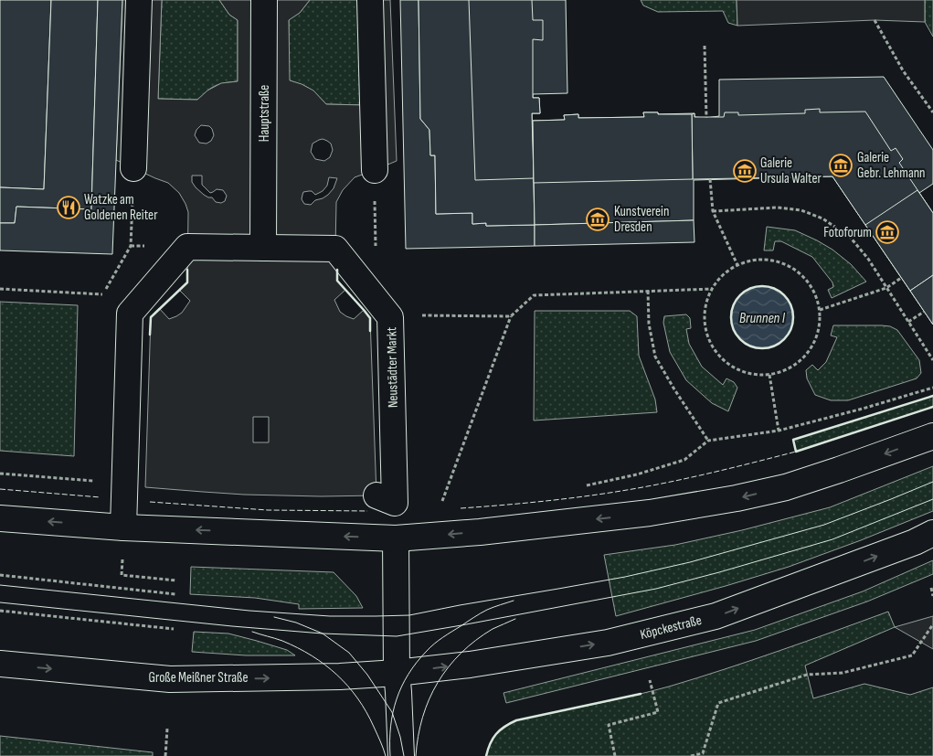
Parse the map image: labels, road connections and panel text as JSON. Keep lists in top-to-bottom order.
{
  "streets": {
    "main road": [
      "Hauptstraße",
      "Neustädter Markt",
      "Köpckestraße",
      "Große Meißner Straße"
    ]
  },
  "crossings": [
    ["Hauptstraße", "Neustädter Markt"],
    ["Köpckestraße", "Große Meißner Straße"]
  ],
  "water": ["Brunnen I"],
  "places": {
    "museum": [
      "Galerie Gebr. Lehmann",
      "Galerie Ursula Walter",
      "Kunstverein Dresden",
      "Fotoforum"
    ],
    "restaurant": ["Watzke am Goldenen Reiter"]
  }
}
